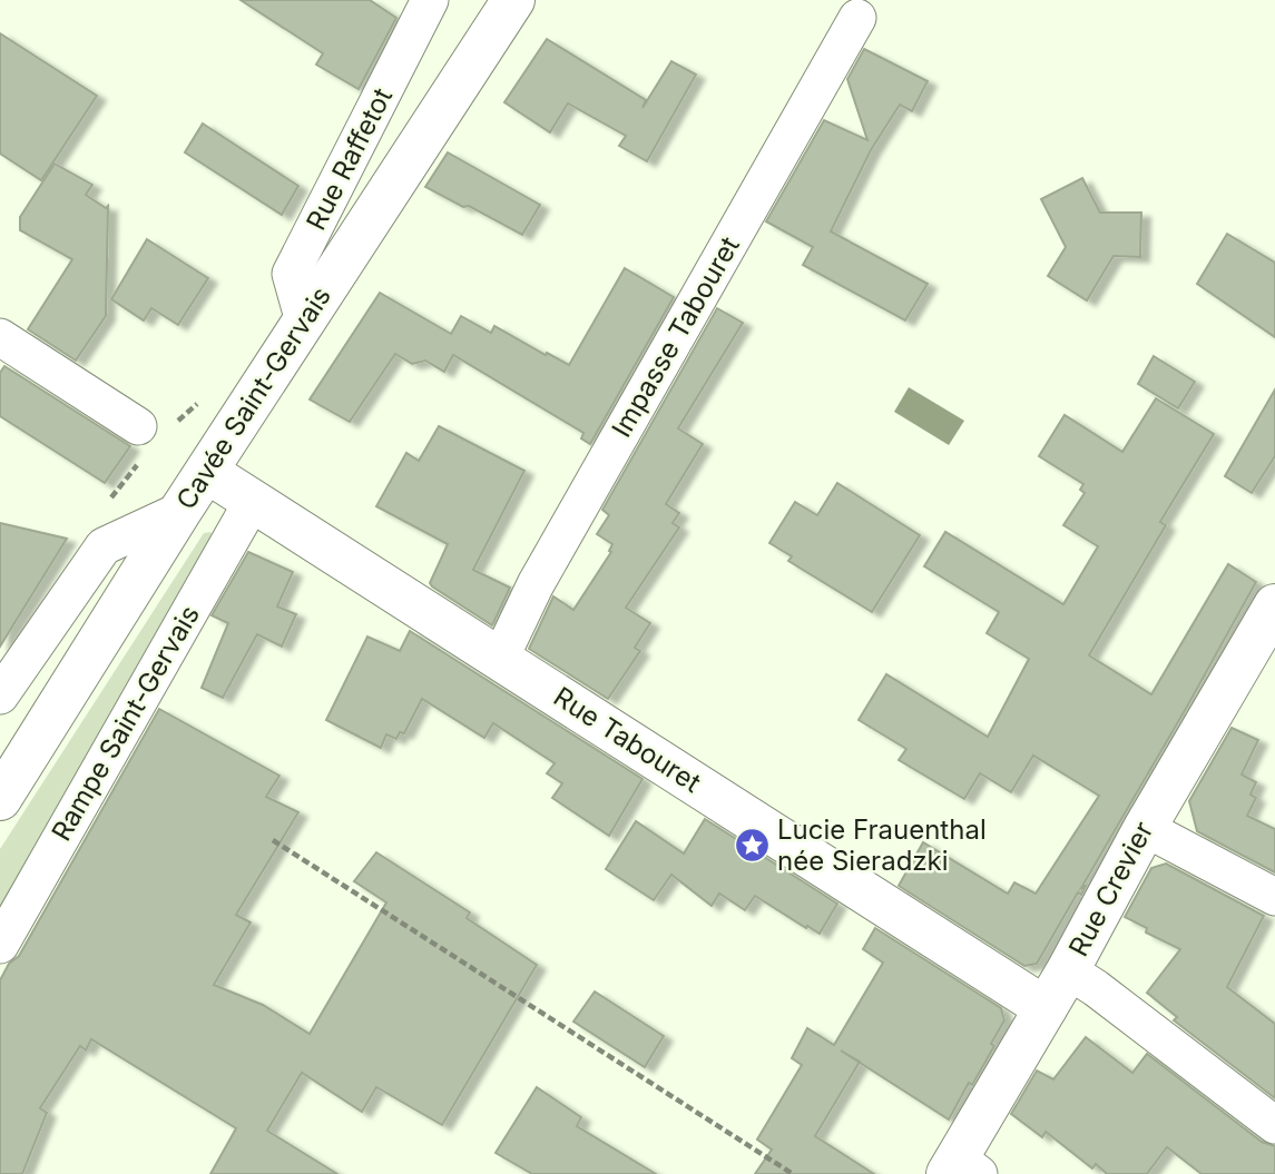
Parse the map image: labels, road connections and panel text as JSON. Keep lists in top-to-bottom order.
{
  "streets": {
    "street": [
      "Rue Raffetot",
      "Impasse Tabouret",
      "Cavée Saint-Gervais",
      "Rampe Saint-Gervais",
      "Rue Tabouret",
      "Rue Crevier"
    ]
  },
  "crossings": [
    ["Rue Raffetot", "Cavée Saint-Gervais"],
    ["Impasse Tabouret", "Rue Tabouret"],
    ["Cavée Saint-Gervais", "Rue Tabouret"],
    ["Rampe Saint-Gervais", "Rue Tabouret"],
    ["Rue Tabouret", "Rue Crevier"]
  ],
  "places": {
    "place": ["Lucie Frauenthal née Sieradzki"]
  }
}
